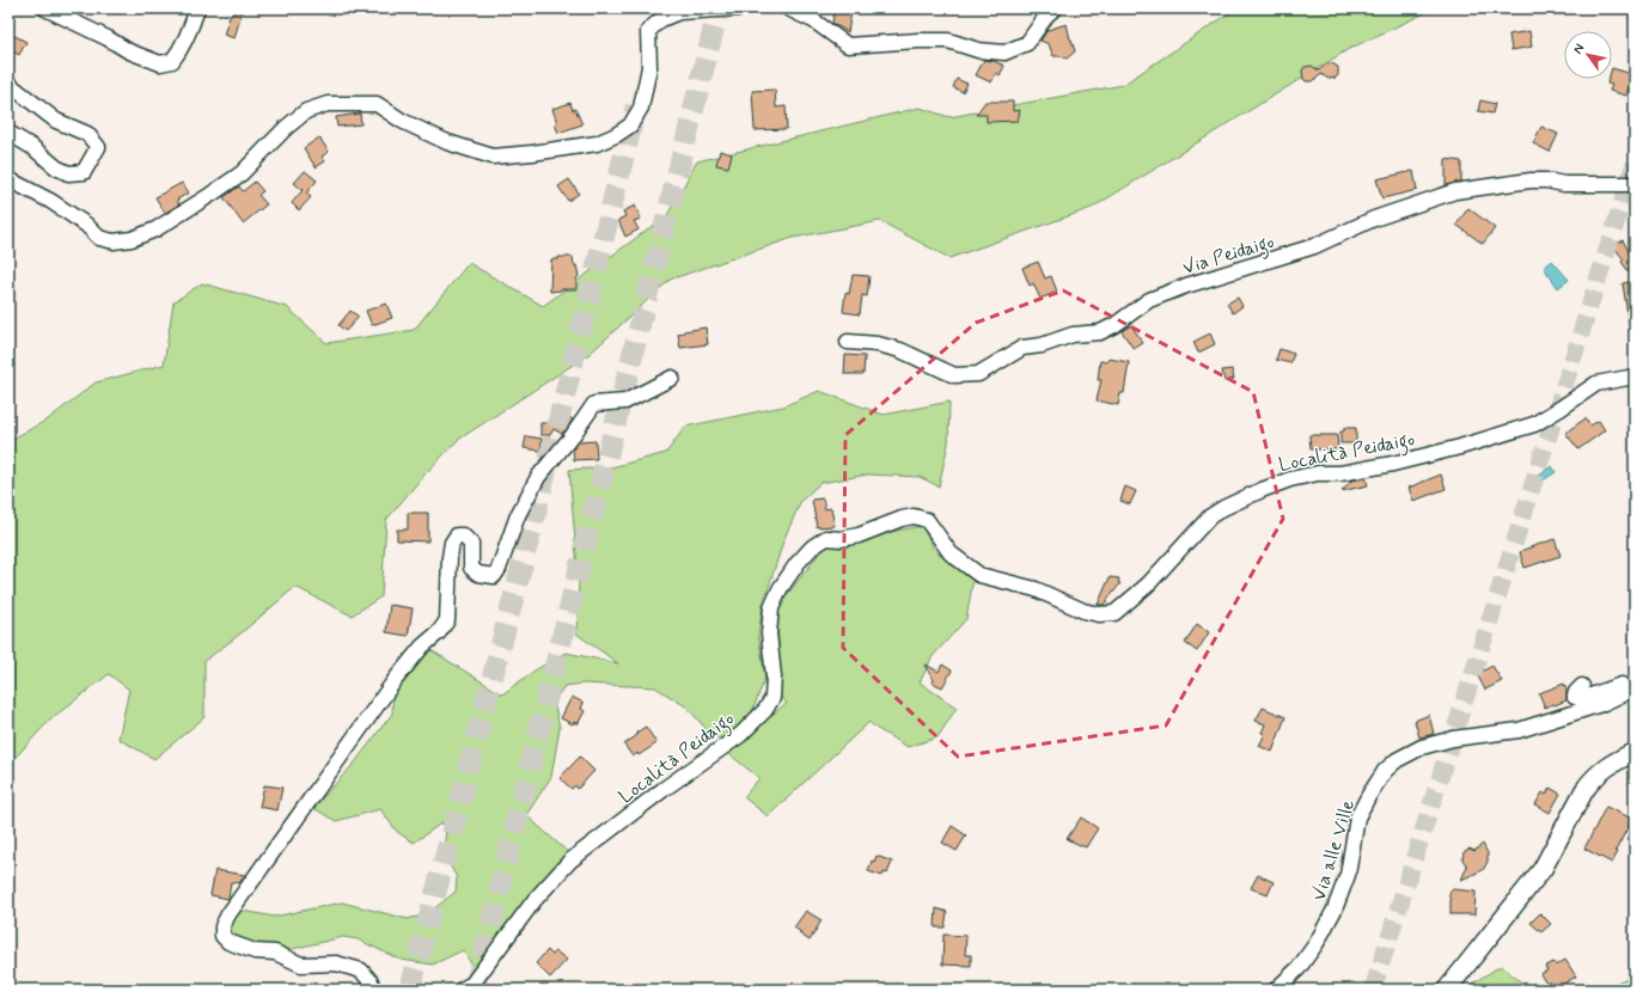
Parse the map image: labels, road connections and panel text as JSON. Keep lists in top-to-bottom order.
{
  "streets": {
    "street": ["Via Peidaigo", "Località Peidaigo", "Via alle Ville"]
  },
  "north": "top left"
}
